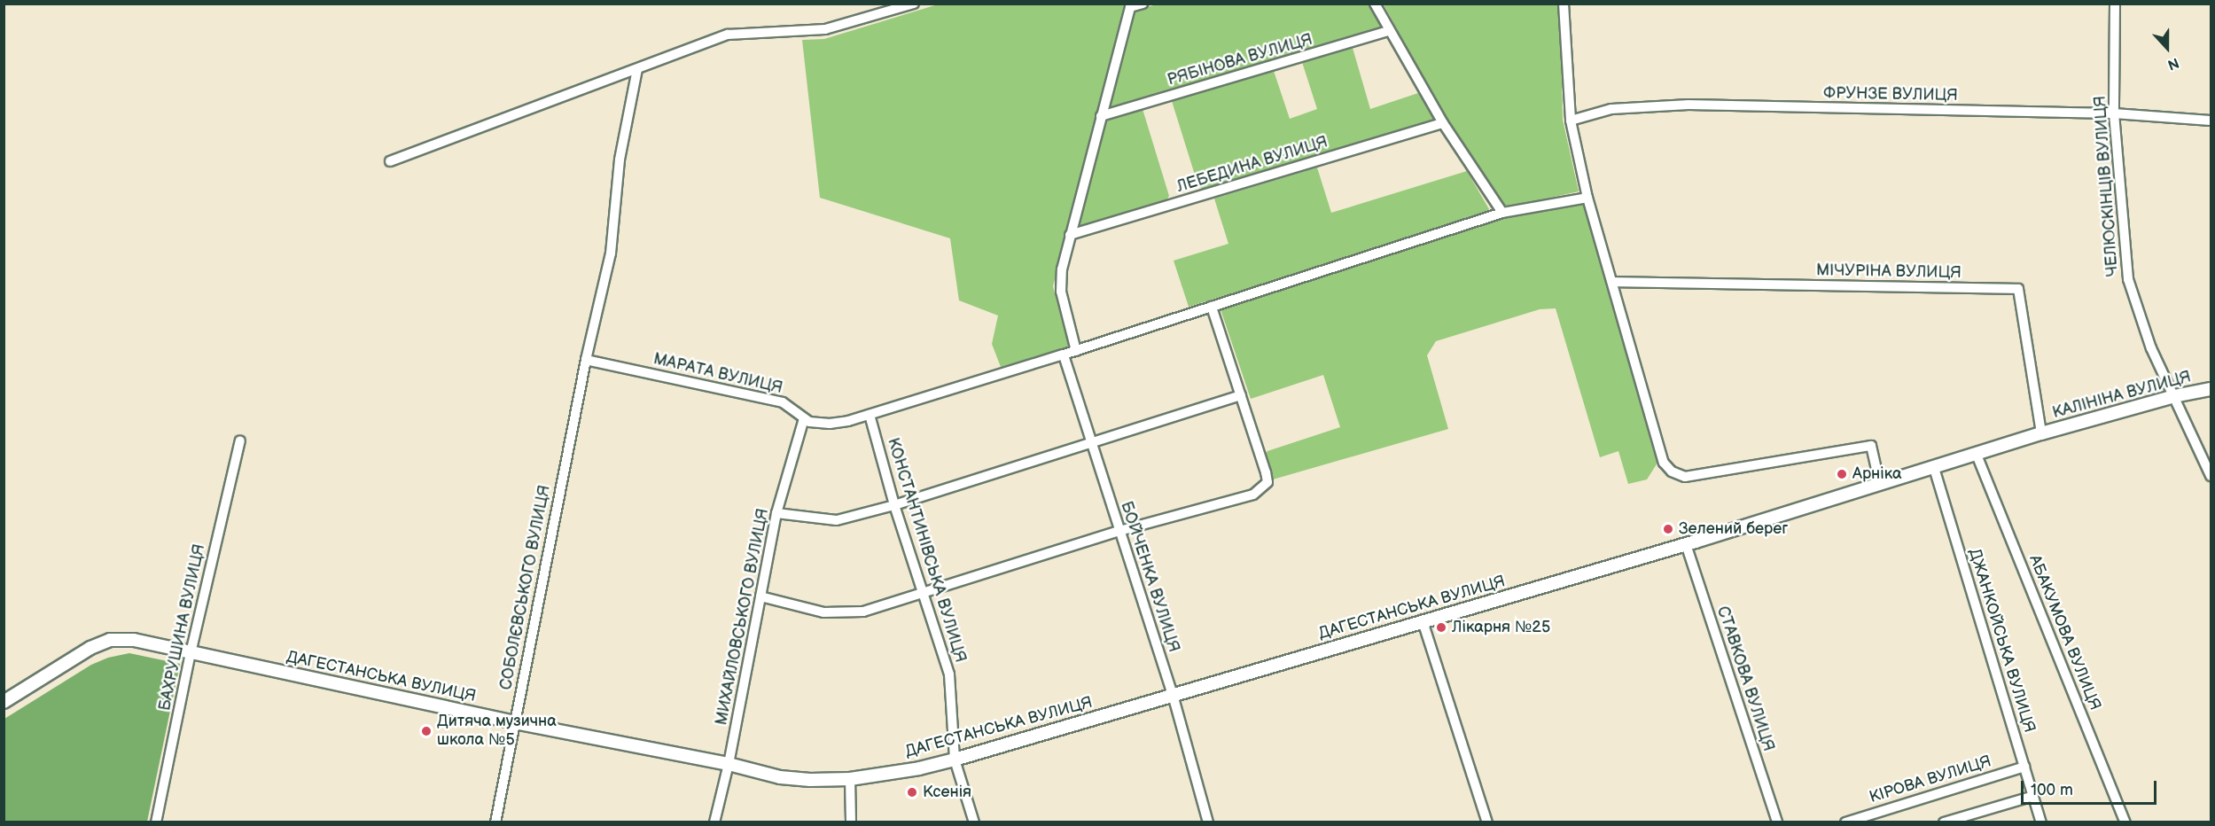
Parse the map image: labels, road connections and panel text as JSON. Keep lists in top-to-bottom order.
{
  "streets": {
    "street": [
      "РЯБІНОВА ВУЛИЦЯ",
      "ФРУНЗЕ ВУЛИЦЯ",
      "ЛЕБЕДИНА ВУЛИЦЯ",
      "ЧЕЛЮСКІНЦІВ ВУЛИЦЯ",
      "МІЧУРІНА ВУЛИЦЯ",
      "МАРАТА ВУЛИЦЯ",
      "КАЛІНІНА ВУЛИЦЯ",
      "КОНСТАНТИНІВСЬКА ВУЛИЦЯ",
      "БОЙЧЕНКА ВУЛИЦЯ",
      "СОБОЛЄВСЬКОГО ВУЛИЦЯ",
      "ДАГЕСТАНСЬКА ВУЛИЦЯ",
      "МИХАЙЛОВСЬКОГО ВУЛИЦЯ",
      "БАХРУШИНА ВУЛИЦЯ",
      "АБАКУМОВА ВУЛИЦЯ",
      "ДЖАНКОЙСЬКА ВУЛИЦЯ",
      "СТАВКОВА ВУЛИЦЯ",
      "КІРОВА ВУЛИЦЯ"
    ]
  },
  "crossings": [
    ["ФРУНЗЕ ВУЛИЦЯ", "ЧЕЛЮСКІНЦІВ ВУЛИЦЯ"],
    ["ЧЕЛЮСКІНЦІВ ВУЛИЦЯ", "КАЛІНІНА ВУЛИЦЯ"],
    ["МІЧУРІНА ВУЛИЦЯ", "КАЛІНІНА ВУЛИЦЯ"],
    ["МАРАТА ВУЛИЦЯ", "КОНСТАНТИНІВСЬКА ВУЛИЦЯ"],
    ["МАРАТА ВУЛИЦЯ", "БОЙЧЕНКА ВУЛИЦЯ"],
    ["МАРАТА ВУЛИЦЯ", "СОБОЛЄВСЬКОГО ВУЛИЦЯ"],
    ["МАРАТА ВУЛИЦЯ", "МИХАЙЛОВСЬКОГО ВУЛИЦЯ"],
    ["КАЛІНІНА ВУЛИЦЯ", "ДАГЕСТАНСЬКА ВУЛИЦЯ"],
    ["КАЛІНІНА ВУЛИЦЯ", "АБАКУМОВА ВУЛИЦЯ"],
    ["КОНСТАНТИНІВСЬКА ВУЛИЦЯ", "ДАГЕСТАНСЬКА ВУЛИЦЯ"],
    ["БОЙЧЕНКА ВУЛИЦЯ", "ДАГЕСТАНСЬКА ВУЛИЦЯ"],
    ["СОБОЛЄВСЬКОГО ВУЛИЦЯ", "ДАГЕСТАНСЬКА ВУЛИЦЯ"],
    ["ДАГЕСТАНСЬКА ВУЛИЦЯ", "МИХАЙЛОВСЬКОГО ВУЛИЦЯ"],
    ["ДАГЕСТАНСЬКА ВУЛИЦЯ", "БАХРУШИНА ВУЛИЦЯ"],
    ["ДАГЕСТАНСЬКА ВУЛИЦЯ", "АБАКУМОВА ВУЛИЦЯ"],
    ["ДАГЕСТАНСЬКА ВУЛИЦЯ", "ДЖАНКОЙСЬКА ВУЛИЦЯ"],
    ["ДАГЕСТАНСЬКА ВУЛИЦЯ", "СТАВКОВА ВУЛИЦЯ"],
    ["ДЖАНКОЙСЬКА ВУЛИЦЯ", "КІРОВА ВУЛИЦЯ"]
  ],
  "places": [
    "Арніка",
    "Зелений берег",
    "Лікарня №25",
    "Дитяча музична школа №5",
    "Ксенія"
  ],
  "scale_bar": "100 m",
  "north": "bottom"
}
